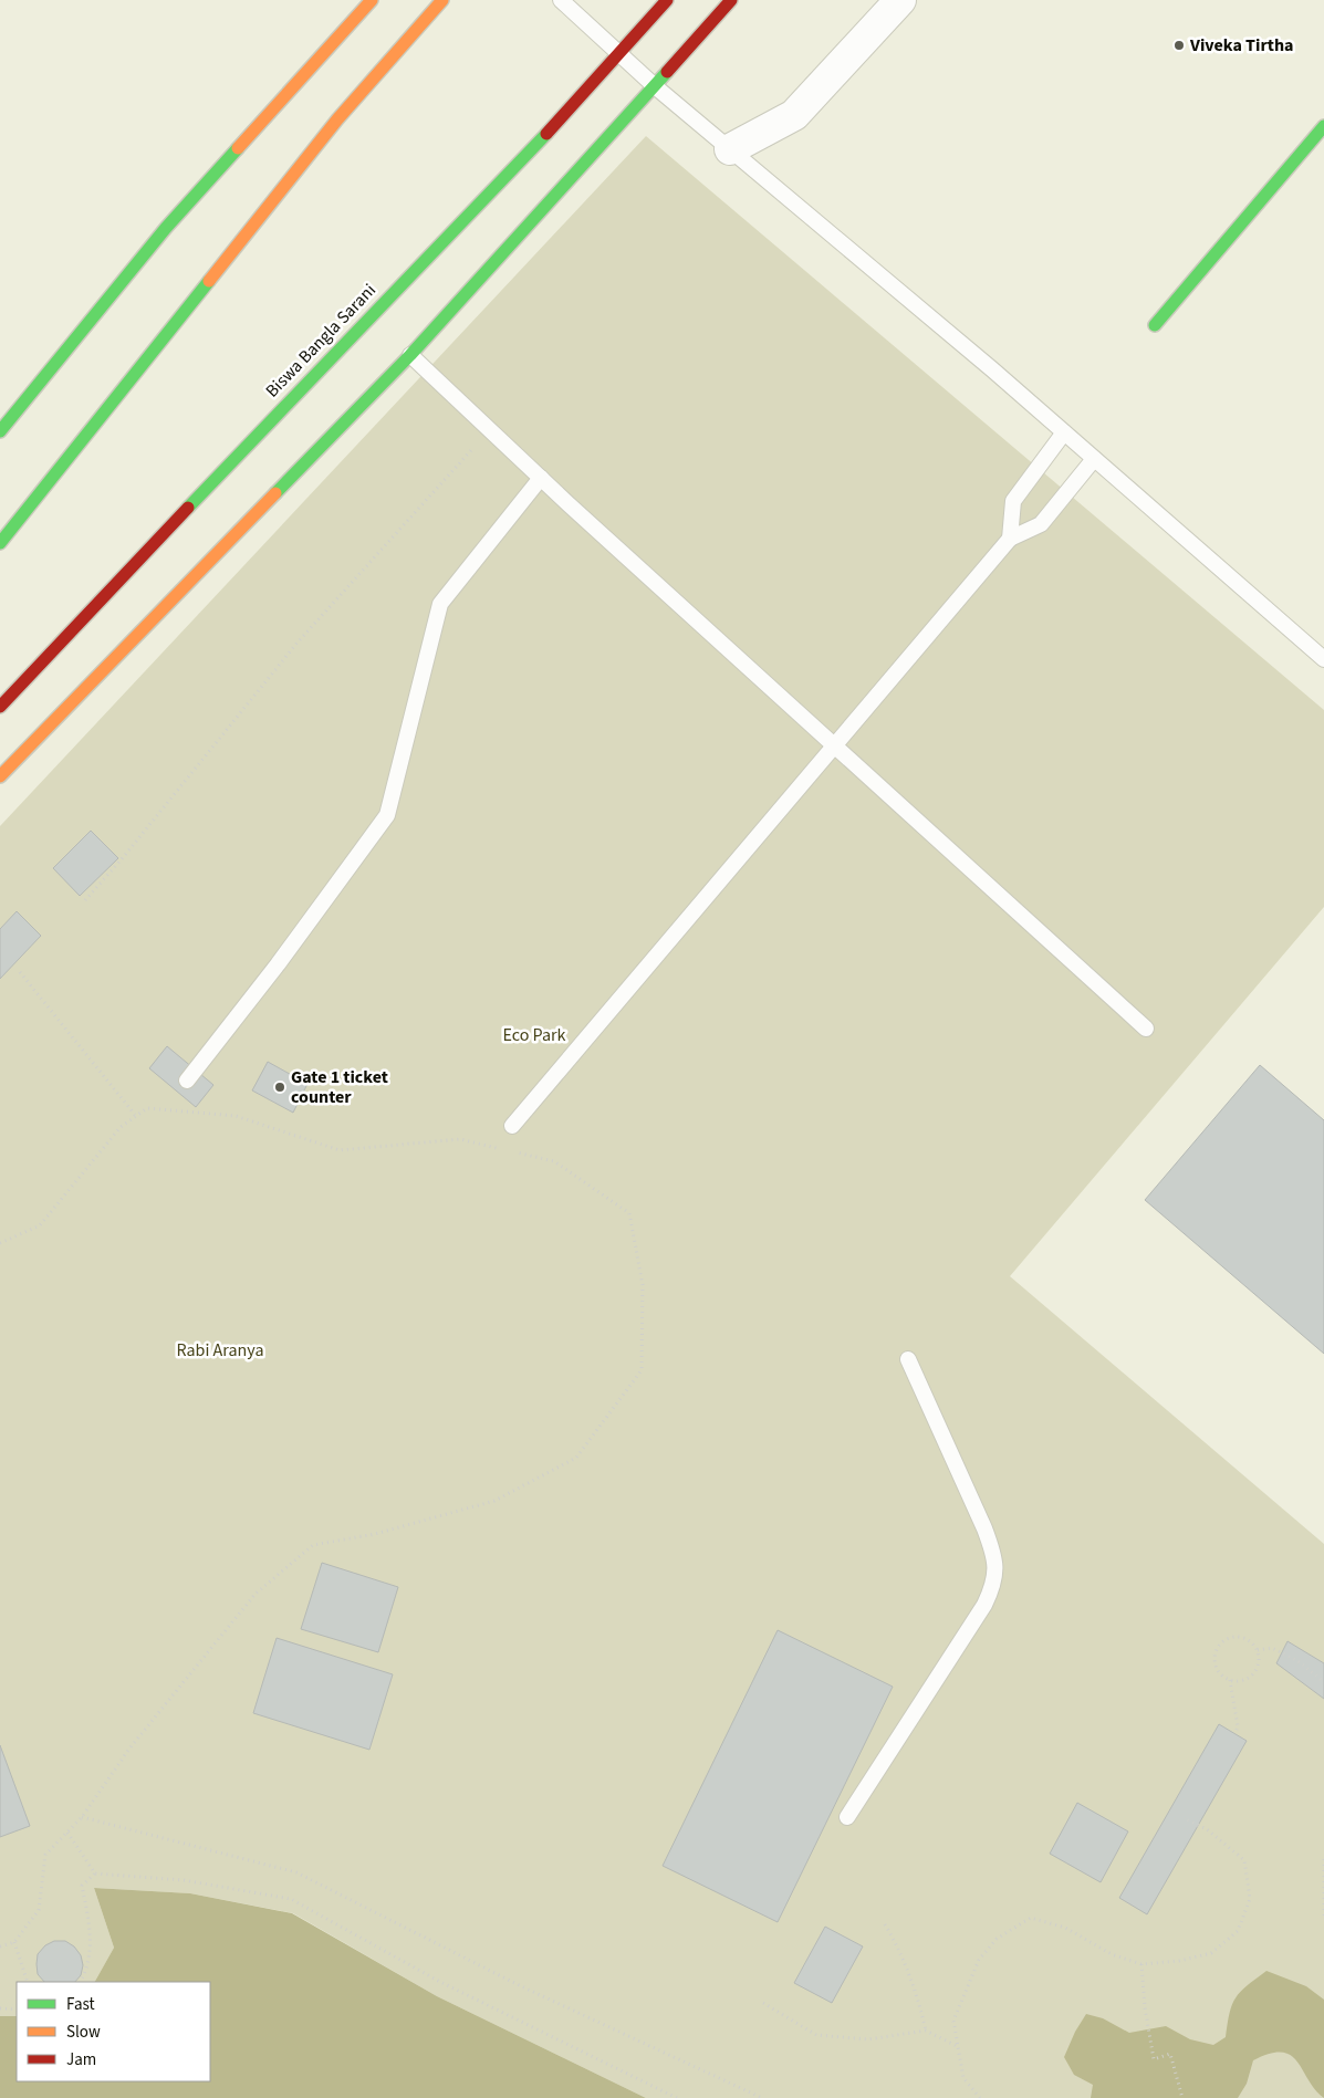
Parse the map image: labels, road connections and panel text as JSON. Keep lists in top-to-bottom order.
{
  "streets": {
    "street": ["Biswa Bangla Sarani"]
  },
  "parks": ["Eco Park", "Rabi Aranya"],
  "places": ["Viveka Tirtha", "Gate 1 ticket counter"],
  "legend": ["Fast", "Slow", "Jam"]
}
